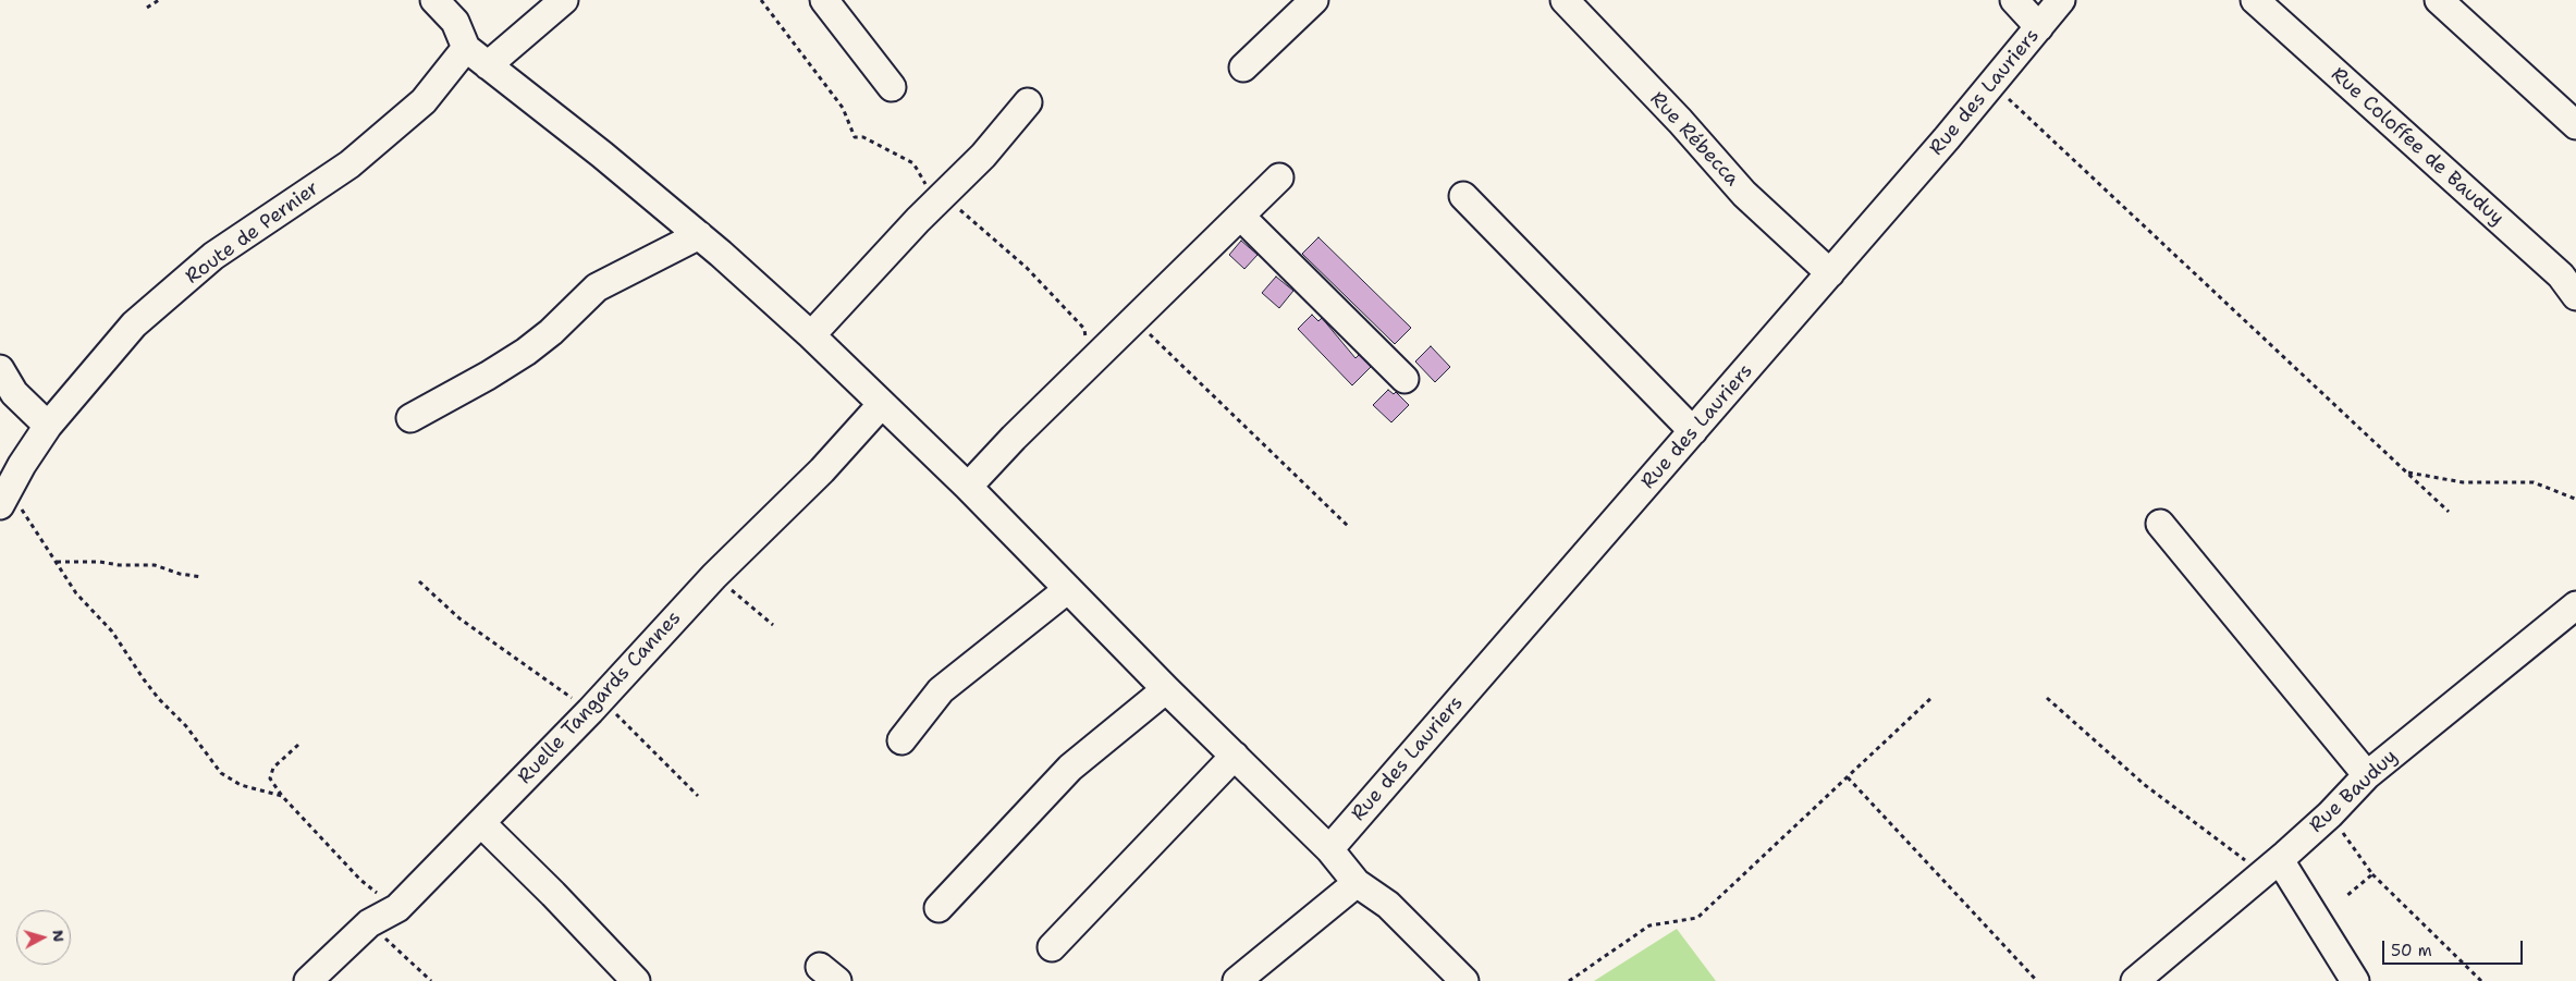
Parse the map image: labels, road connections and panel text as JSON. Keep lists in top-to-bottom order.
{
  "streets": {
    "street": [
      "Rue des Lauriers",
      "Rue Rébecca",
      "Rue Coloffee de Bauduy",
      "Route de Pernier",
      "Ruelle Tangards Cannes",
      "Rue Bauduy"
    ]
  },
  "crossings": [
    ["Rue des Lauriers", "Rue Rébecca"]
  ],
  "scale_bar": "50 m",
  "north": "right"
}
